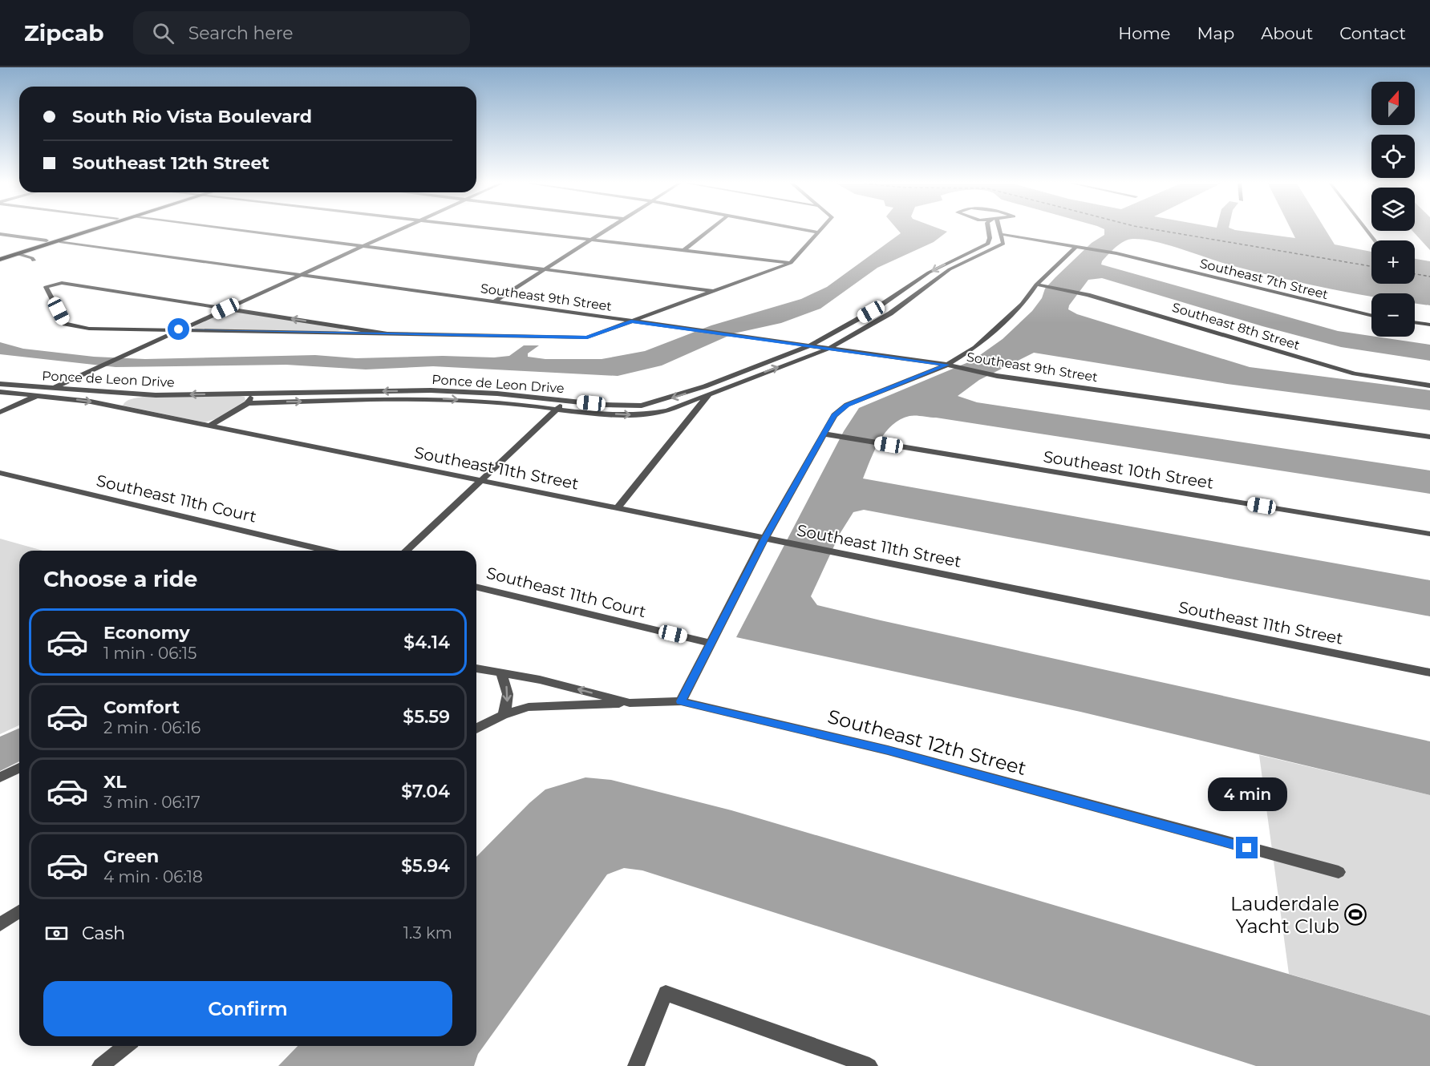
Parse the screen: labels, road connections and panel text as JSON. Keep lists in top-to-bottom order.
{
  "streets": {
    "street": [
      "Southeast 7th Street",
      "Southeast 9th Street",
      "Southeast 8th Street",
      "Ponce de Leon Drive",
      "Southeast 11th Street",
      "Southeast 10th Street",
      "Southeast 11th Court",
      "Southeast 12th Street"
    ]
  },
  "crossings": [
    ["Southeast 7th Street", "Ponce de Leon Drive"],
    ["Southeast 9th Street", "Ponce de Leon Drive"],
    ["Ponce de Leon Drive", "Southeast 11th Street"]
  ],
  "places": {
    "sports": ["Lauderdale Yacht Club"]
  },
  "north": "top",
  "page": {
    "header": "Zipcab",
    "search": "Search here",
    "nav": [
      "Home",
      "Map",
      "About",
      "Contact"
    ],
    "map_buttons": ["+", "−"],
    "banner": ["South Rio Vista Boulevard", "Southeast 12th Street"],
    "heading": "Choose a ride",
    "list": [
      {
        "name": "Economy",
        "note": "1 min · 06:15",
        "value": "$4.14"
      },
      {
        "name": "Comfort",
        "note": "2 min · 06:16",
        "value": "$5.59"
      },
      {
        "name": "XL",
        "note": "3 min · 06:17",
        "value": "$7.04"
      },
      {
        "name": "Green",
        "note": "4 min · 06:18",
        "value": "$5.94"
      }
    ],
    "bubble": "4 min",
    "pay": ["Cash", "1.3 km"],
    "buttons": "Confirm"
  }
}
